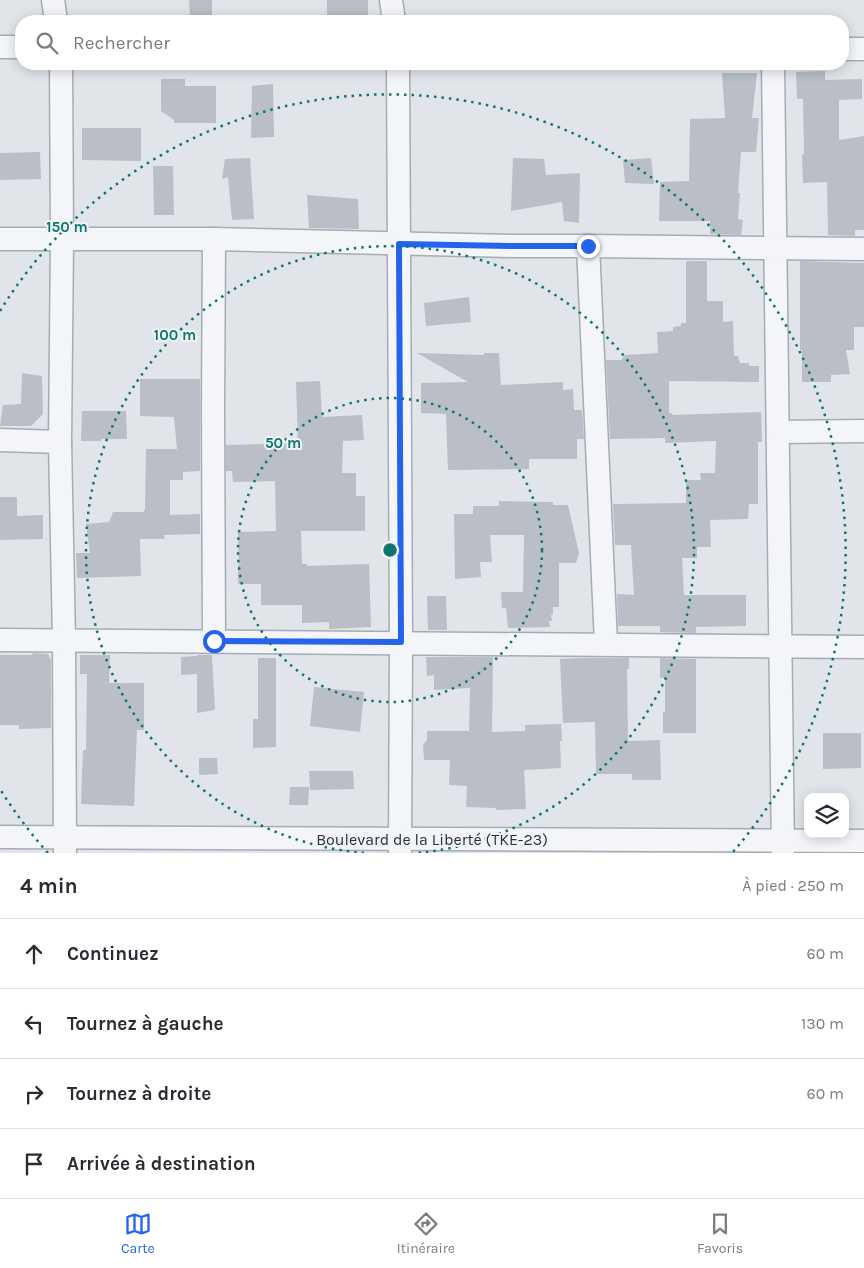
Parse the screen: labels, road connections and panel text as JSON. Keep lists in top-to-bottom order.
{
  "streets": {
    "street": ["Boulevard de la Liberté (TKE-23)"]
  },
  "page": {
    "search": "Rechercher",
    "heading": ["4 min", "À pied · 250 m"],
    "list": [
      ["Continuez", "60 m"],
      ["Tournez à gauche", "130 m"],
      ["Tournez à droite", "60 m"],
      "Arrivée à destination"
    ],
    "nav": ["Carte", "Itinéraire", "Favoris"]
  },
  "rings": ["150 m", "100 m", "50 m"]
}
